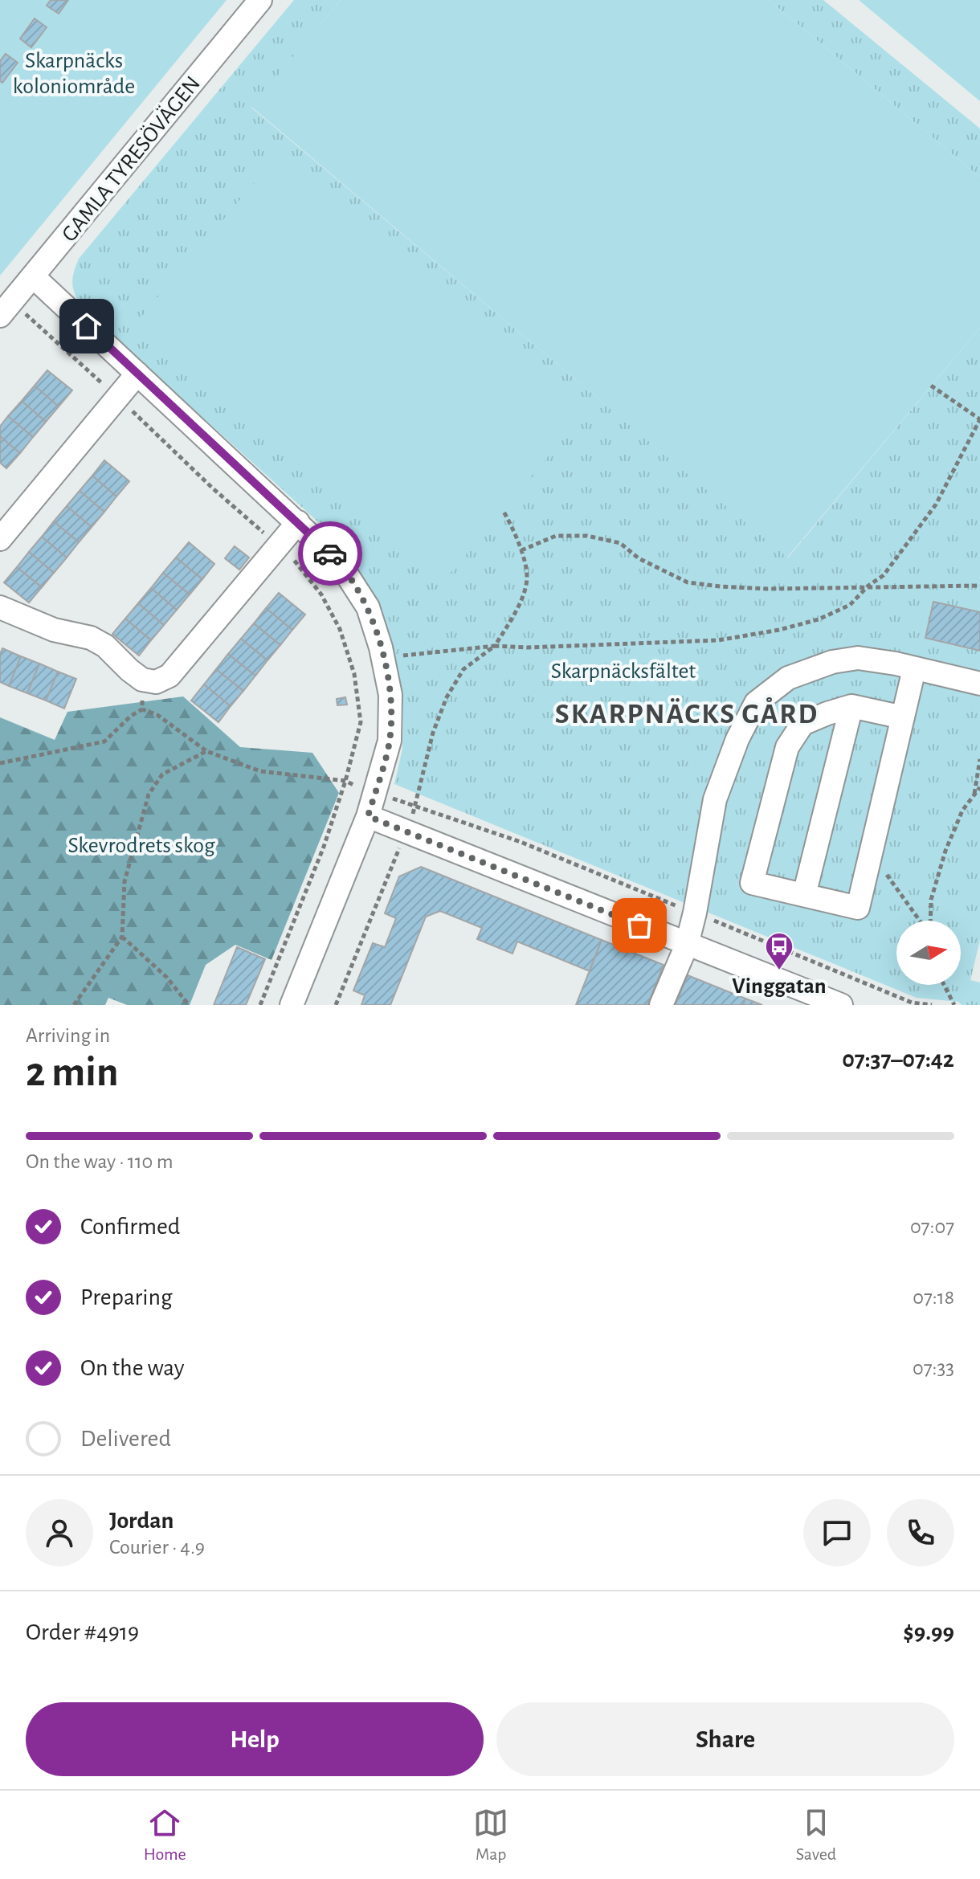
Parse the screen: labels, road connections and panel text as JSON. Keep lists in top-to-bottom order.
{
  "streets": {
    "street": ["GAMLA TYRESÖVÄGEN"]
  },
  "districts": ["SKARPNÄCKS GÅRD"],
  "parks": ["Skarpnäcks koloniområde", "Skarpnäcksfältet", "Skevrodrets skog"],
  "places": {
    "bus stop": ["Vinggatan"]
  },
  "north": "right",
  "page": {
    "heading": ["2 min", "Arriving in", "07:37–07:42"],
    "panel": [
      "Jordan",
      "Courier · 4.9",
      "Order #4919",
      "$9.99"
    ],
    "bar": "On the way · 110 m",
    "list": [
      ["Confirmed", "07:07"],
      ["Preparing", "07:18"],
      ["On the way", "07:33"],
      "Delivered"
    ],
    "buttons": ["Help", "Share"],
    "tabs": ["Home", "Map", "Saved"]
  }
}
